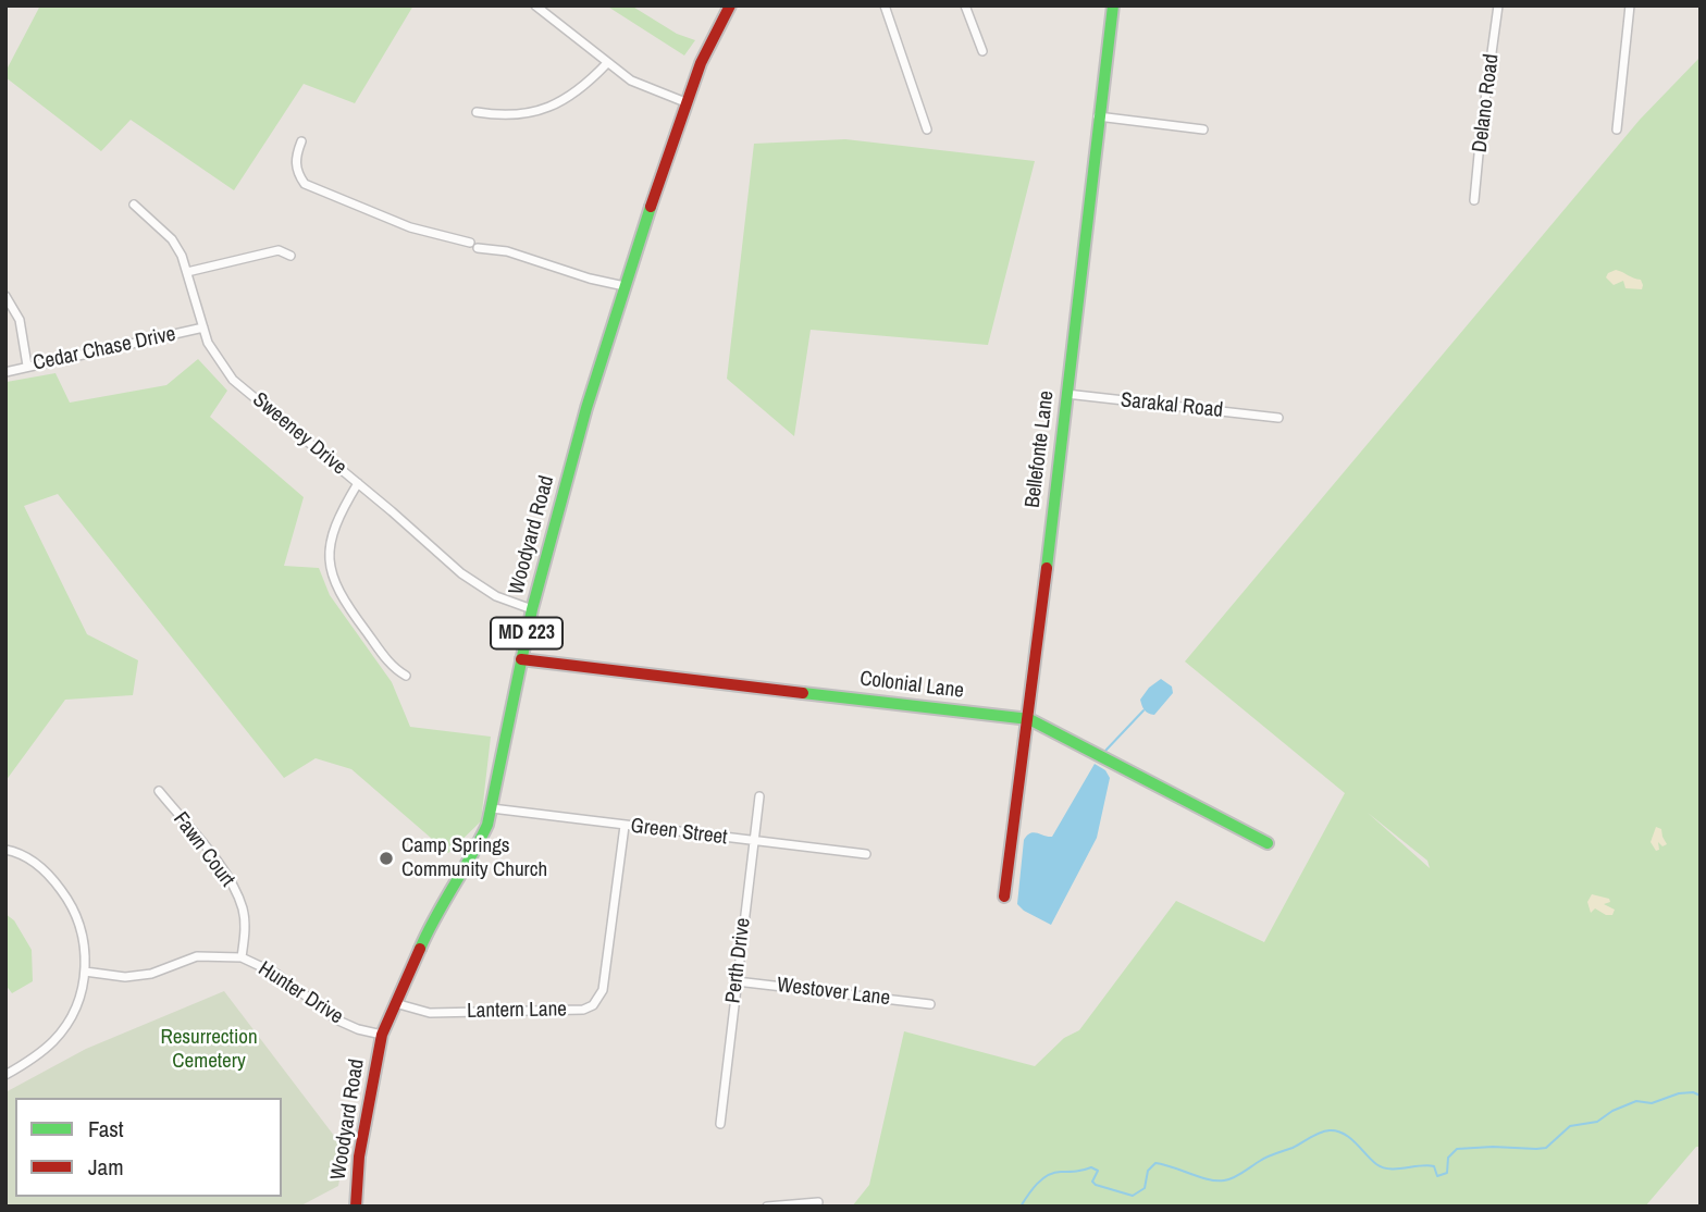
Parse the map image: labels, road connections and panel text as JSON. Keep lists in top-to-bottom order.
{
  "streets": {
    "street": [
      "Delano Road",
      "Cedar Chase Drive",
      "Sarakal Road",
      "Sweeney Drive",
      "Bellefonte Lane",
      "Woodyard Road",
      "MD 223",
      "Colonial Lane",
      "Green Street",
      "Fawn Court",
      "Perth Drive",
      "Westover Lane",
      "Hunter Drive",
      "Lantern Lane"
    ]
  },
  "crossings": [
    ["Cedar Chase Drive", "Sweeney Drive"],
    ["Sarakal Road", "Bellefonte Lane"],
    ["Sweeney Drive", "Woodyard Road"],
    ["Bellefonte Lane", "Colonial Lane"],
    ["Woodyard Road", "Colonial Lane"],
    ["Woodyard Road", "Green Street"],
    ["Woodyard Road", "Hunter Drive"],
    ["Woodyard Road", "Lantern Lane"],
    ["Green Street", "Perth Drive"],
    ["Green Street", "Lantern Lane"],
    ["Fawn Court", "Hunter Drive"],
    ["Perth Drive", "Westover Lane"]
  ],
  "parks": ["Resurrection Cemetery"],
  "places": ["Camp Springs Community Church"],
  "legend": ["Fast", "Jam"]
}
